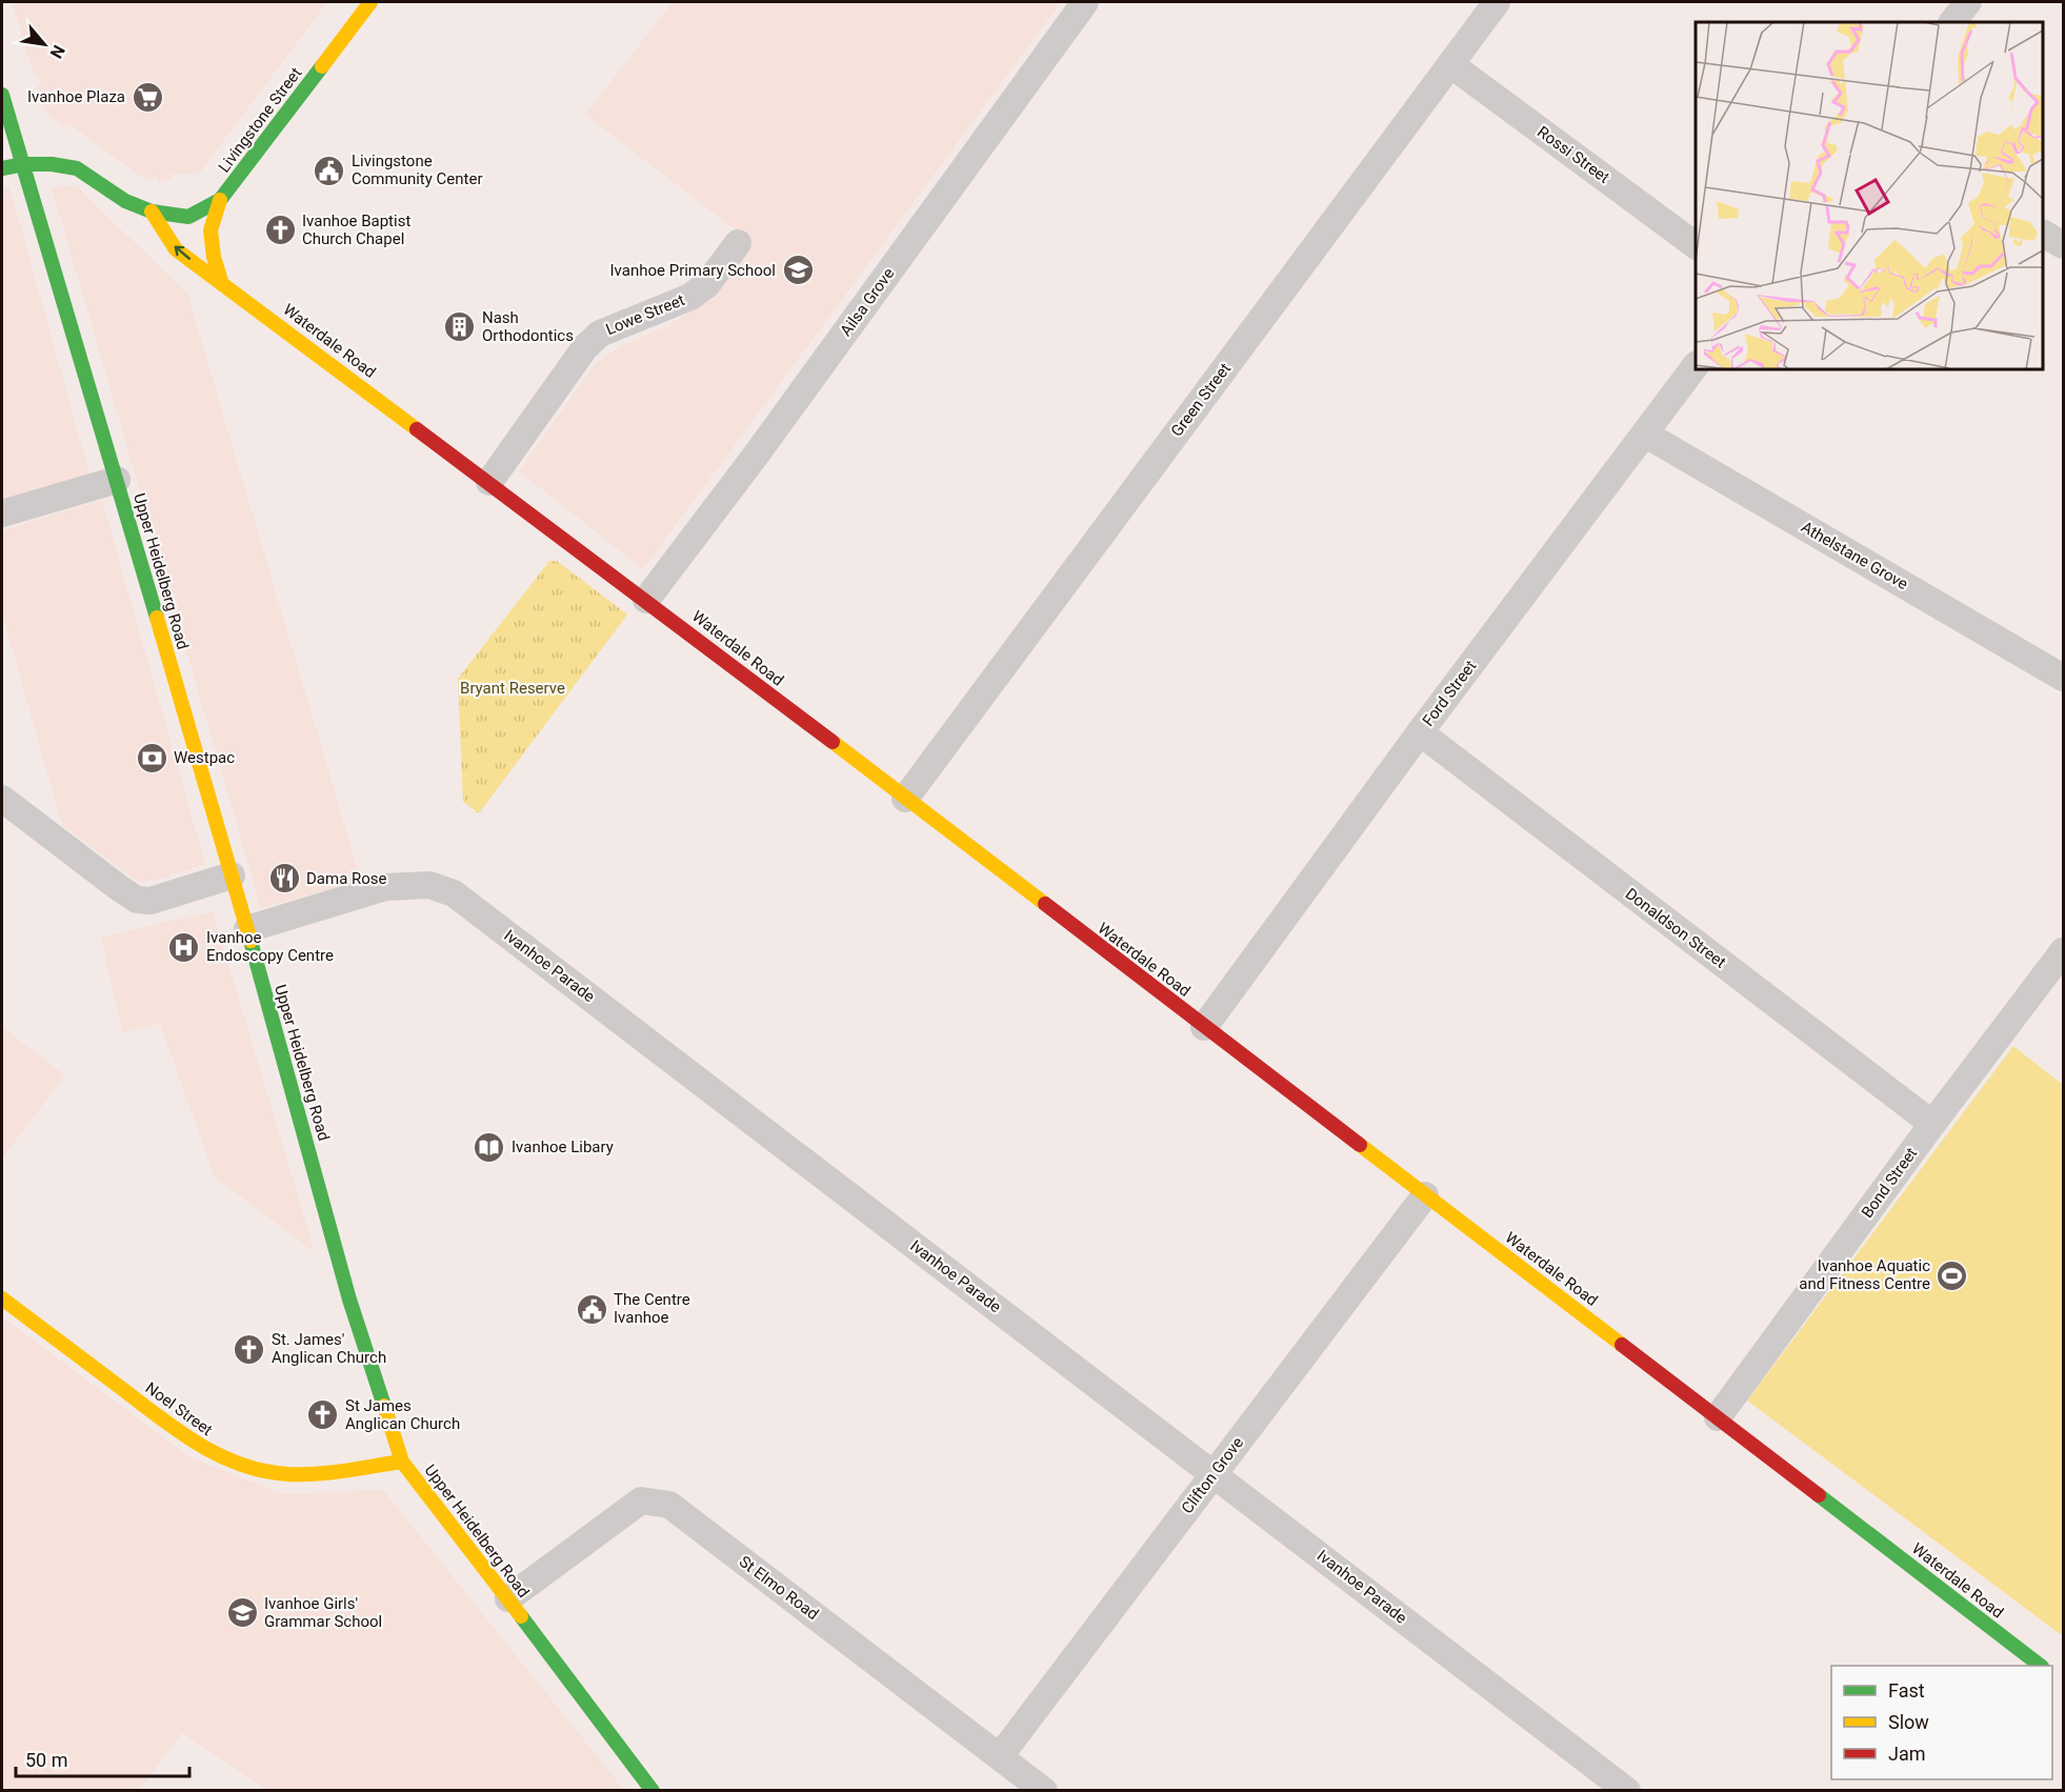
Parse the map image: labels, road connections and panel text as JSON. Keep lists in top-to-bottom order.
{
  "streets": {
    "street": [
      "Livingstone Street",
      "Rossi Street",
      "Ailsa Grove",
      "Lowe Street",
      "Waterdale Road",
      "Green Street",
      "Athelstane Grove",
      "Upper Heidelberg Road",
      "Ford Street",
      "Donaldson Street",
      "Ivanhoe Parade",
      "Bond Street",
      "Noel Street",
      "Clifton Grove",
      "St Elmo Road"
    ]
  },
  "crossings": [
    ["Livingstone Street", "Waterdale Road"],
    ["Rossi Street", "Green Street"],
    ["Ailsa Grove", "Waterdale Road"],
    ["Lowe Street", "Waterdale Road"],
    ["Waterdale Road", "Green Street"],
    ["Waterdale Road", "Ford Street"],
    ["Waterdale Road", "Bond Street"],
    ["Waterdale Road", "Clifton Grove"],
    ["Athelstane Grove", "Ford Street"],
    ["Upper Heidelberg Road", "Ivanhoe Parade"],
    ["Upper Heidelberg Road", "Noel Street"],
    ["Upper Heidelberg Road", "St Elmo Road"],
    ["Ford Street", "Donaldson Street"],
    ["Donaldson Street", "Bond Street"],
    ["Ivanhoe Parade", "Clifton Grove"],
    ["Clifton Grove", "St Elmo Road"]
  ],
  "parks": ["Bryant Reserve"],
  "places": {
    "supermarket": ["Ivanhoe Plaza"],
    "public building": ["Livingstone Community Center", "The Centre Ivanhoe"],
    "church": ["Ivanhoe Baptist Church Chapel", "St. James' Anglican Church", "St James Anglican Church"],
    "school or university": ["Ivanhoe Primary School", "Ivanhoe Girls' Grammar School"],
    "building": ["Nash Orthodontics"],
    "bank": ["Westpac"],
    "restaurant": ["Dama Rose"],
    "hospital": ["Ivanhoe Endoscopy Centre"],
    "library": ["Ivanhoe Libary"],
    "sports": ["Ivanhoe Aquatic and Fitness Centre"]
  },
  "legend": ["Fast", "Slow", "Jam"],
  "scale_bar": "50 m",
  "north": "bottom right"
}
